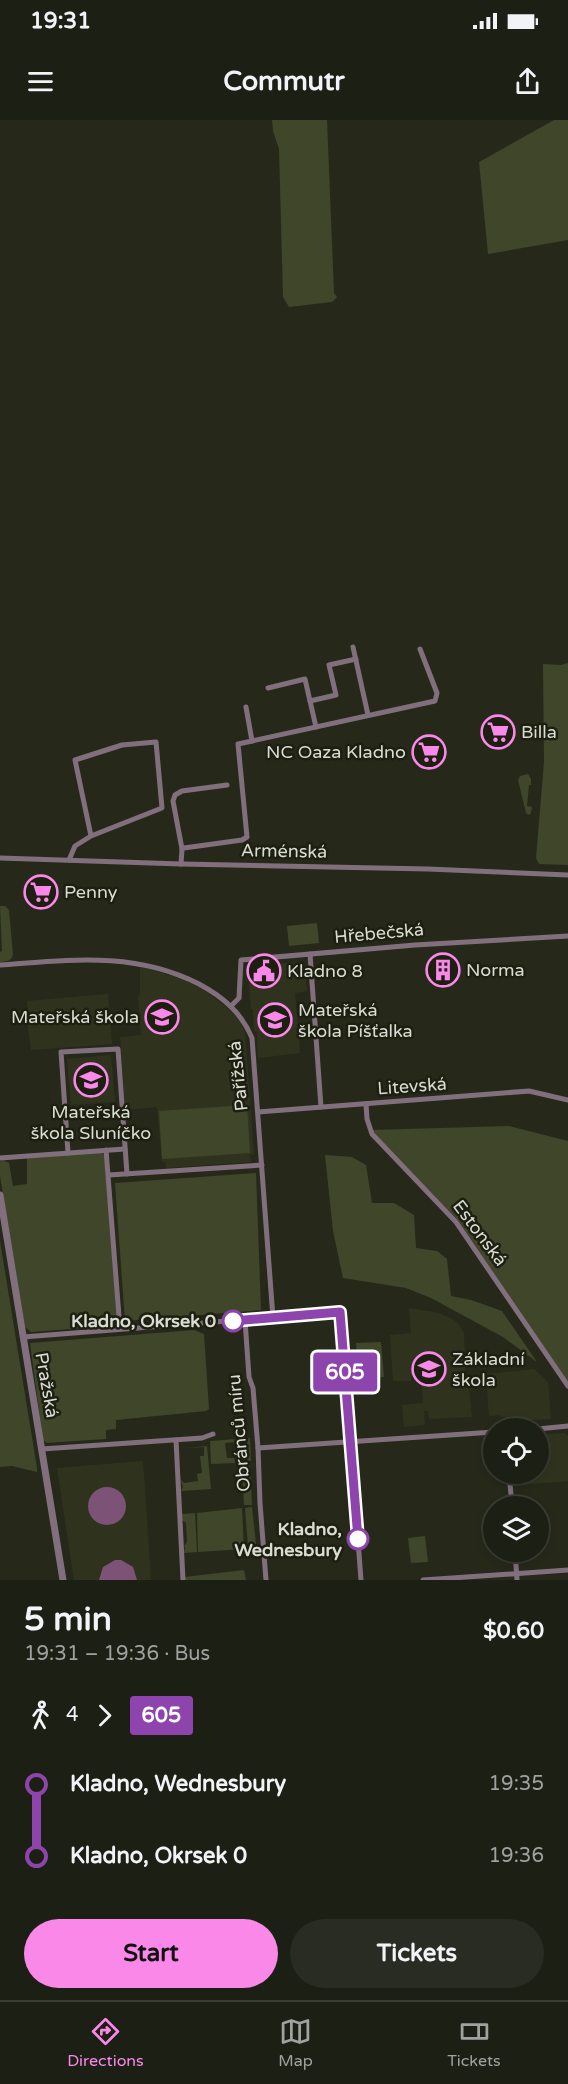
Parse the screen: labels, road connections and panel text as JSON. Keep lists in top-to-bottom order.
{
  "streets": {
    "street": [
      "Arménská",
      "Hřebečská",
      "Pařížská",
      "Litevská",
      "Estonská",
      "Pražská",
      "Obránců míru"
    ]
  },
  "crossings": [
    ["Hřebečská", "Pařížská"],
    ["Pařížská", "Litevská"],
    ["Litevská", "Estonská"]
  ],
  "places": {
    "supermarket": ["Billa", "NC Oaza Kladno", "Penny"],
    "building": ["Norma"],
    "public building": ["Kladno 8"],
    "school or university": [
      "Mateřská škola",
      "Mateřská škola Píšťalka",
      "Mateřská škola Sluníčko",
      "Základní škola"
    ],
    "other": ["Kladno, Okrsek 0", "Kladno, Wednesbury"]
  },
  "lines": ["bus line 605"],
  "page": {
    "status": "19:31",
    "header": "Commutr",
    "on_map": "605",
    "heading": ["5 min", "19:31 – 19:36 · Bus", "$0.60"],
    "legs": ["4", "605"],
    "list": [
      {
        "name": "Kladno, Wednesbury",
        "value": "19:35"
      },
      {
        "name": "Kladno, Okrsek 0",
        "value": "19:36"
      }
    ],
    "buttons": ["Start", "Tickets"],
    "tabs": ["Directions", "Map", "Tickets"]
  }
}
